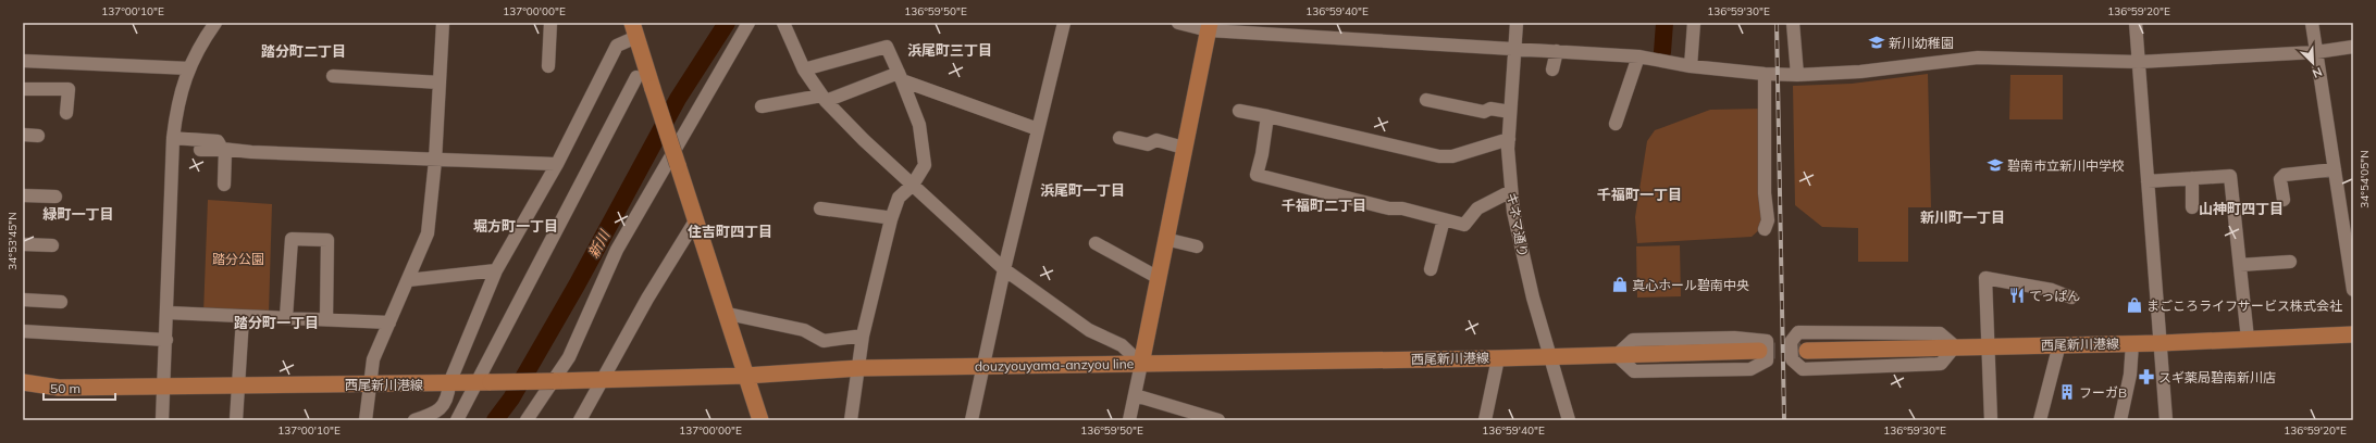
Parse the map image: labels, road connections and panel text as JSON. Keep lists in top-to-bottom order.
{
  "streets": {
    "main road": ["西尾新川港線", "douzyouyama-anzyou line"],
    "street": ["キネマ通り"]
  },
  "crossings": [
    ["キネマ通り", "西尾新川港線"],
    ["西尾新川港線", "douzyouyama-anzyou line"]
  ],
  "districts": [
    "浜尾町三丁目",
    "踏分町二丁目",
    "浜尾町一丁目",
    "千福町一丁目",
    "千福町二丁目",
    "山神町四丁目",
    "緑町一丁目",
    "新川町一丁目",
    "堀方町一丁目",
    "住吉町四丁目",
    "踏分町一丁目"
  ],
  "water": ["新川"],
  "parks": ["踏分公園"],
  "places": {
    "school or university": ["新川幼稚園", "碧南市立新川中学校"],
    "shop": ["真心ホール碧南中央", "まごころライフサービス株式会社"],
    "restaurant": ["てっぱん"],
    "pharmacy": ["スギ薬局碧南新川店"],
    "building": ["フーガB"]
  },
  "scale_bar": "50 m",
  "north": "bottom right",
  "coordinates": [
    "137°00'10\"E",
    "137°00'00\"E",
    "136°59'50\"E",
    "136°59'40\"E",
    "136°59'30\"E",
    "136°59'20\"E",
    "34°54'05\"N",
    "34°53'45\"N"
  ]
}
